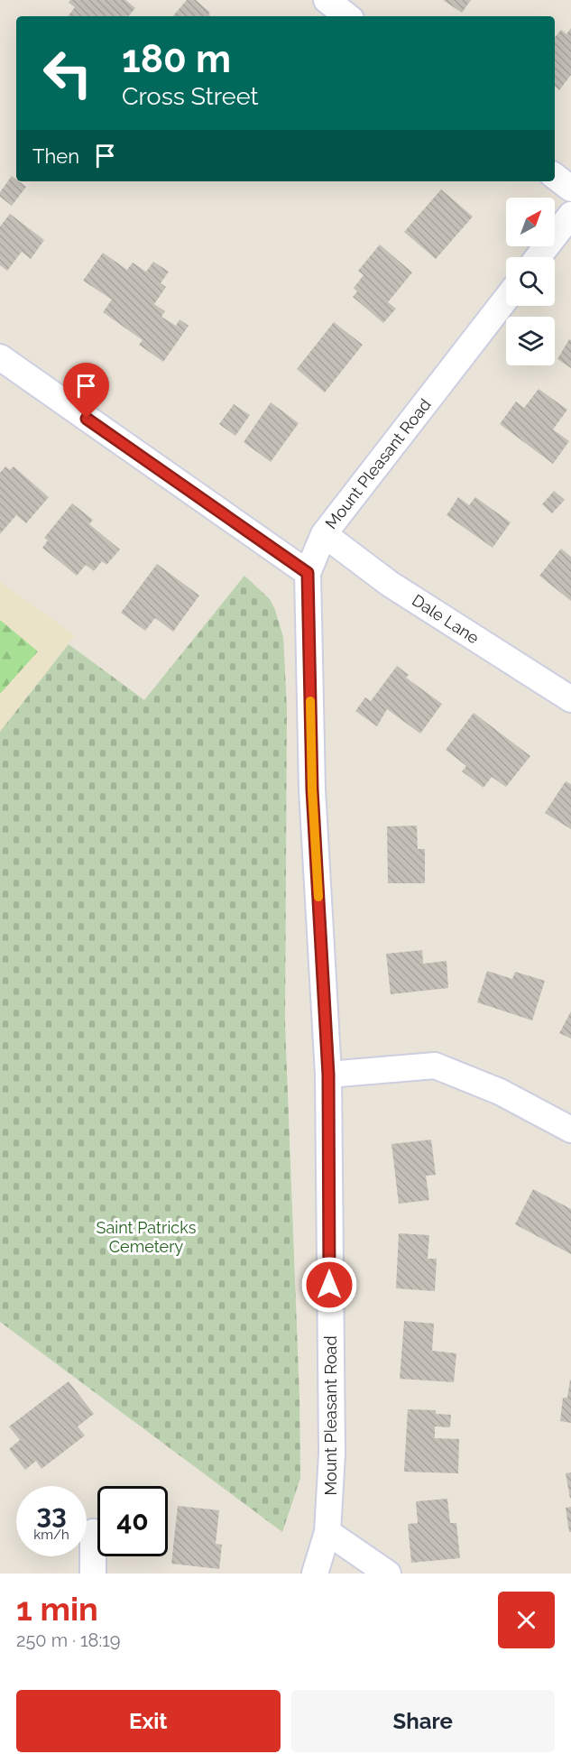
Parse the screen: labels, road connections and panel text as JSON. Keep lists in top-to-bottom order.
{
  "streets": {
    "street": ["Mount Pleasant Road", "Dale Lane"]
  },
  "crossings": [
    ["Mount Pleasant Road", "Dale Lane"]
  ],
  "parks": ["Saint Patricks Cemetery"],
  "north": "top right",
  "page": {
    "turn": ["180 m", "Cross Street"],
    "then": "Then",
    "speed": "33 km/h",
    "limit": "40",
    "heading": ["1 min", "250 m · 18:19"],
    "buttons": ["Exit", "Share"]
  }
}
